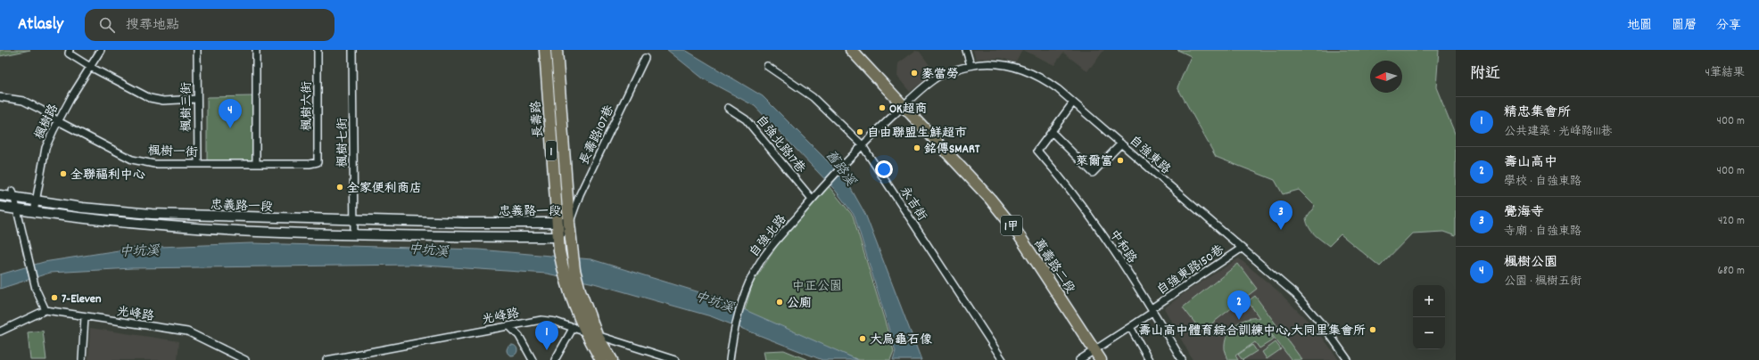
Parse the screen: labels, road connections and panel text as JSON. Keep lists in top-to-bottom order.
{
  "streets": {
    "main road": [
      "長壽路",
      "1",
      "忠義路一段",
      "1甲",
      "萬壽路二段"
    ],
    "street": [
      "楓樹六街",
      "楓樹三街",
      "楓樹路",
      "長壽路107巷",
      "楓樹七街",
      "自強北路17巷",
      "楓樹一街",
      "自強東路",
      "永吉街",
      "自強北路",
      "中和路",
      "自強東路150巷",
      "光峰路"
    ]
  },
  "crossings": [
    ["楓樹六街", "楓樹一街"],
    ["楓樹三街", "楓樹一街"],
    ["長壽路", "長壽路107巷"],
    ["長壽路", "1"],
    ["長壽路", "忠義路一段"],
    ["長壽路", "光峰路"],
    ["楓樹路", "楓樹一街"],
    ["楓樹路", "忠義路一段"],
    ["長壽路107巷", "忠義路一段"],
    ["楓樹七街", "忠義路一段"],
    ["自強北路17巷", "自強北路"],
    ["1", "光峰路"],
    ["自強東路", "萬壽路二段"],
    ["自強東路", "自強東路150巷"],
    ["永吉街", "自強北路"],
    ["中和路", "自強東路150巷"],
    ["萬壽路二段", "自強東路150巷"]
  ],
  "water": ["舊路溪", "中坑溪"],
  "parks": ["中正公園"],
  "places": [
    "麥當勞",
    "OK超商",
    "自由聯盟生鮮超市",
    "銘傳SMART",
    "萊爾富",
    "全聯福利中心",
    "全家便利商店",
    "7-Eleven",
    "公廁",
    "壽山高中體育綜合訓練中心,大同里集會所",
    "大烏龜石像"
  ],
  "north": "left",
  "page": {
    "header": "Atlasly",
    "search": "搜尋地點",
    "nav": ["地圖", "圖層", "分享"],
    "heading": ["附近", "4筆結果"],
    "list": [
      {
        "mark": "1",
        "name": "精忠集會所",
        "note": "公共建築 · 光峰路111巷",
        "value": "400 m"
      },
      {
        "mark": "2",
        "name": "壽山高中",
        "note": "學校 · 自強東路",
        "value": "400 m"
      },
      {
        "mark": "3",
        "name": "覺海寺",
        "note": "寺廟 · 自強東路",
        "value": "420 m"
      },
      {
        "mark": "4",
        "name": "楓樹公園",
        "note": "公園 · 楓樹五街",
        "value": "680 m"
      }
    ],
    "pins": [
      "4",
      "3",
      "2",
      "1"
    ],
    "map_buttons": ["+", "−"]
  }
}
